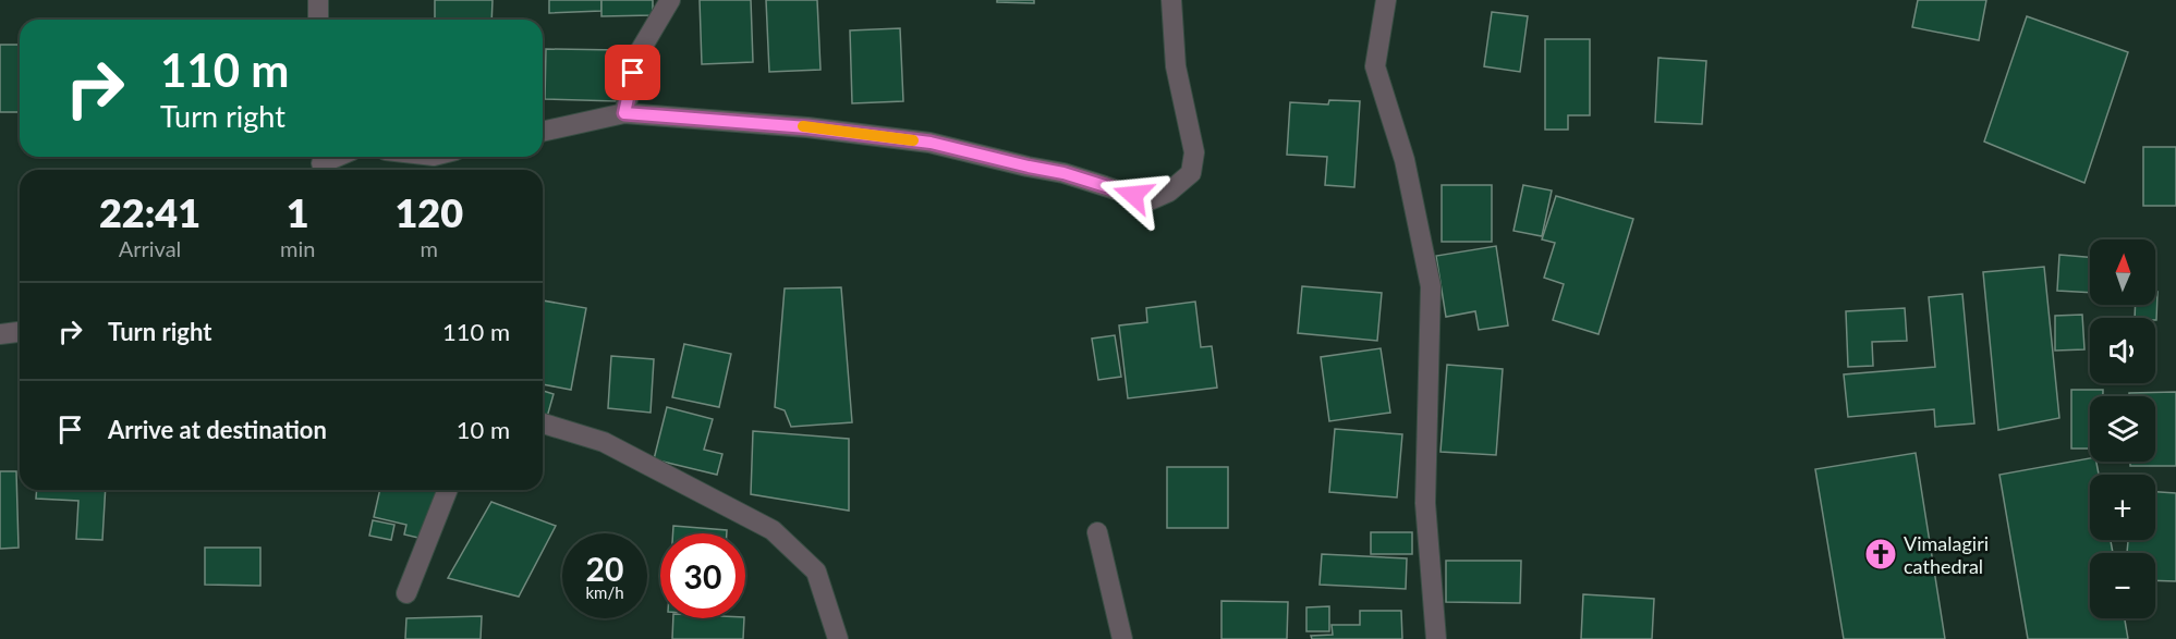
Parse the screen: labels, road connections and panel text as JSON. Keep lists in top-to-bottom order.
{
  "places": {
    "church": ["Vimalagiri cathedral"]
  },
  "north": "top",
  "page": {
    "turn": ["110 m", "Turn right"],
    "eta": [
      "22:41",
      "Arrival",
      "1",
      "min",
      "120",
      "m"
    ],
    "map_buttons": ["+", "−"],
    "list": [
      {
        "name": "Turn right",
        "value": "110 m"
      },
      {
        "name": "Arrive at destination",
        "value": "10 m"
      }
    ],
    "speed": "20 km/h",
    "limit": "30"
  }
}
